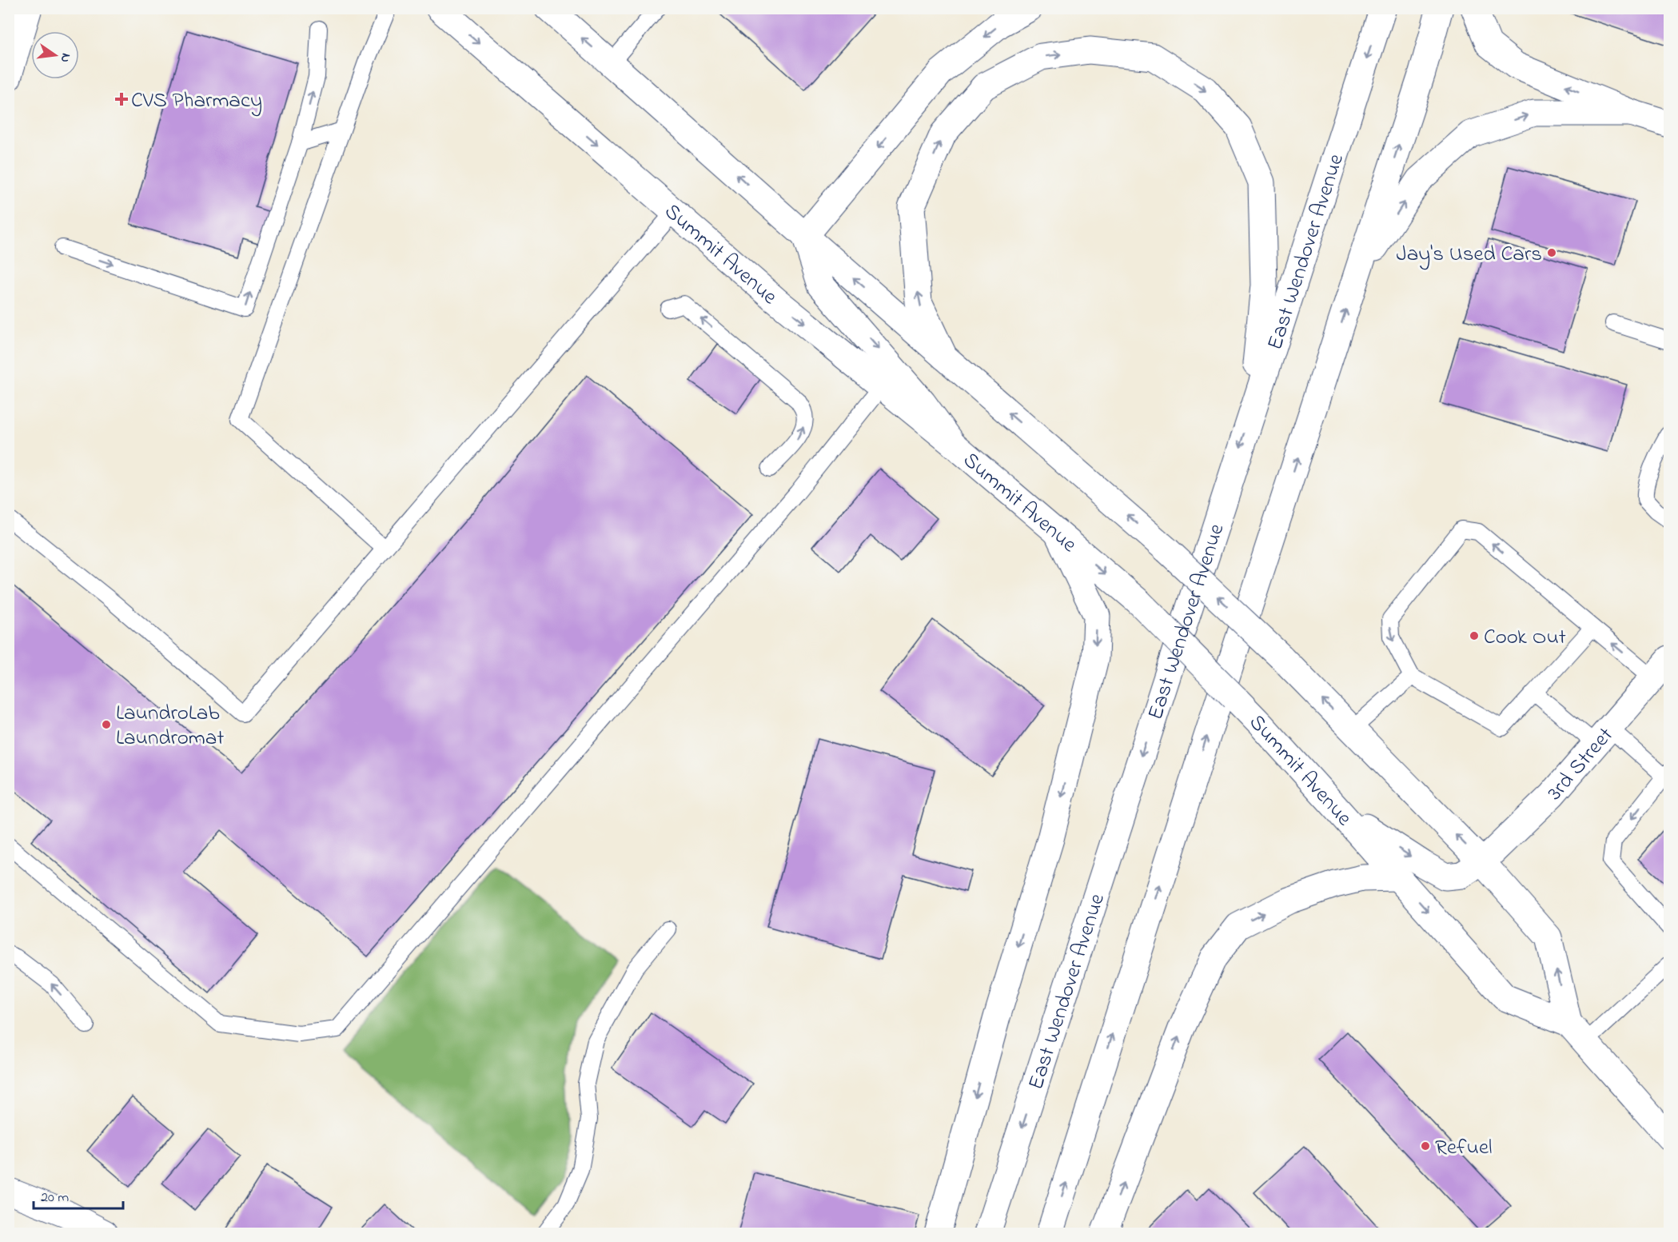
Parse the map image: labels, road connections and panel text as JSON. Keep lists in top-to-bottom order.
{
  "streets": {
    "main road": ["East Wendover Avenue", "Summit Avenue", "3rd Street"]
  },
  "crossings": [
    ["Summit Avenue", "3rd Street"]
  ],
  "one_way": ["3rd Street"],
  "places": {
    "health": ["CVS Pharmacy"],
    "other": [
      "Jay's Used Cars",
      "Cook Out",
      "LaundroLab Laundromat",
      "Refuel"
    ]
  },
  "scale_bar": "20 m",
  "north": "right"
}
